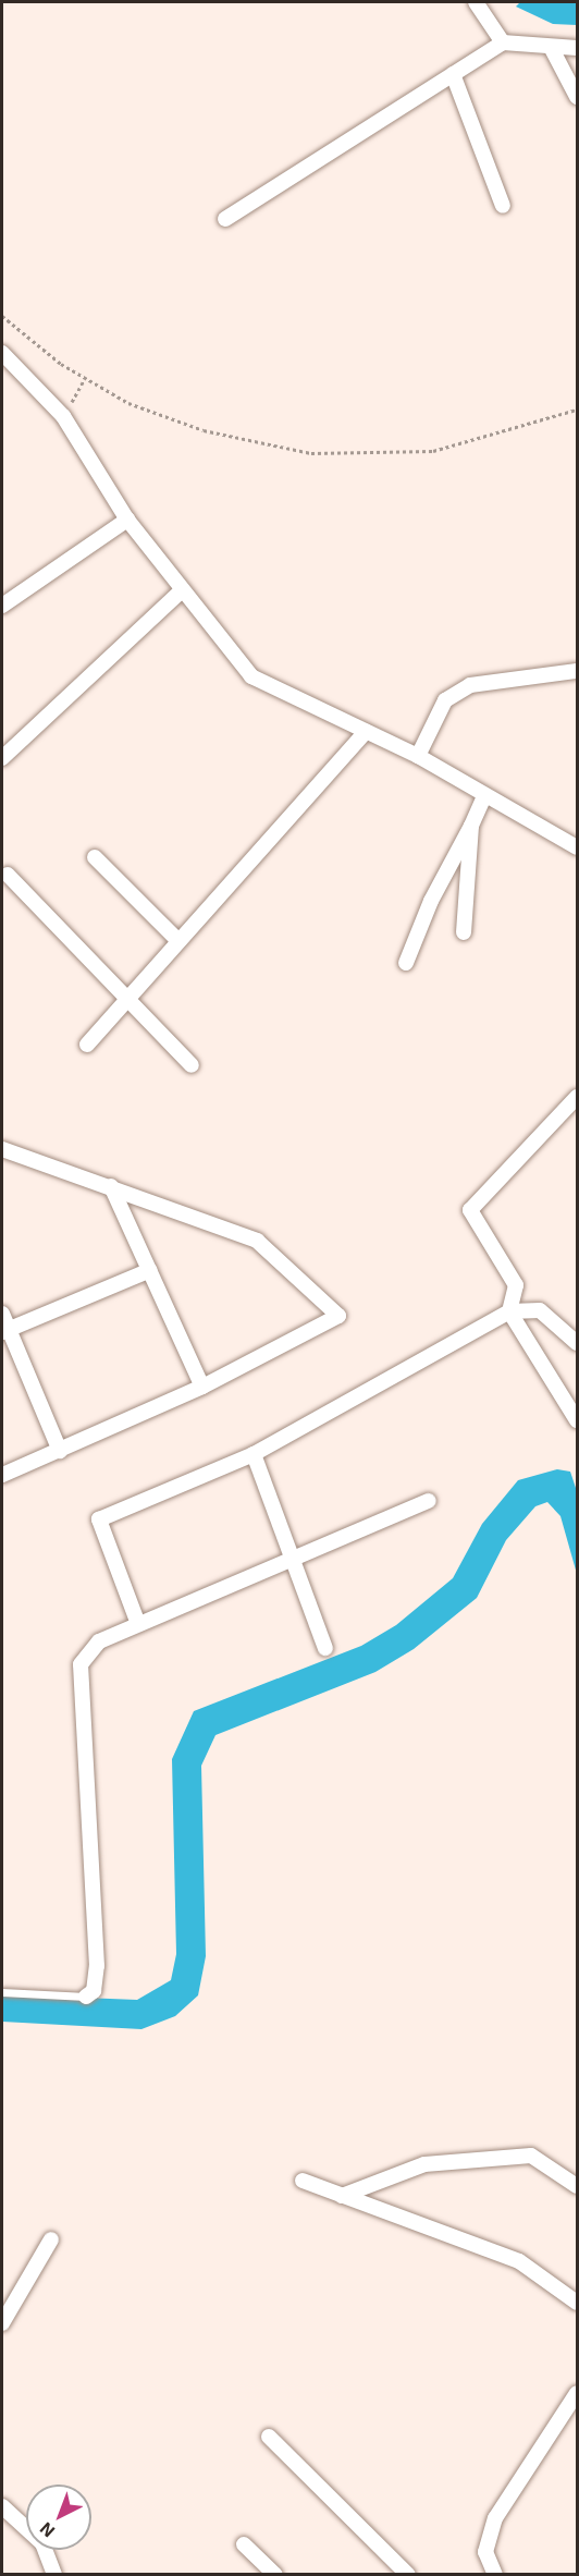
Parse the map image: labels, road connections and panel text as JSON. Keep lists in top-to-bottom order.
{
  "north": "bottom left"
}
